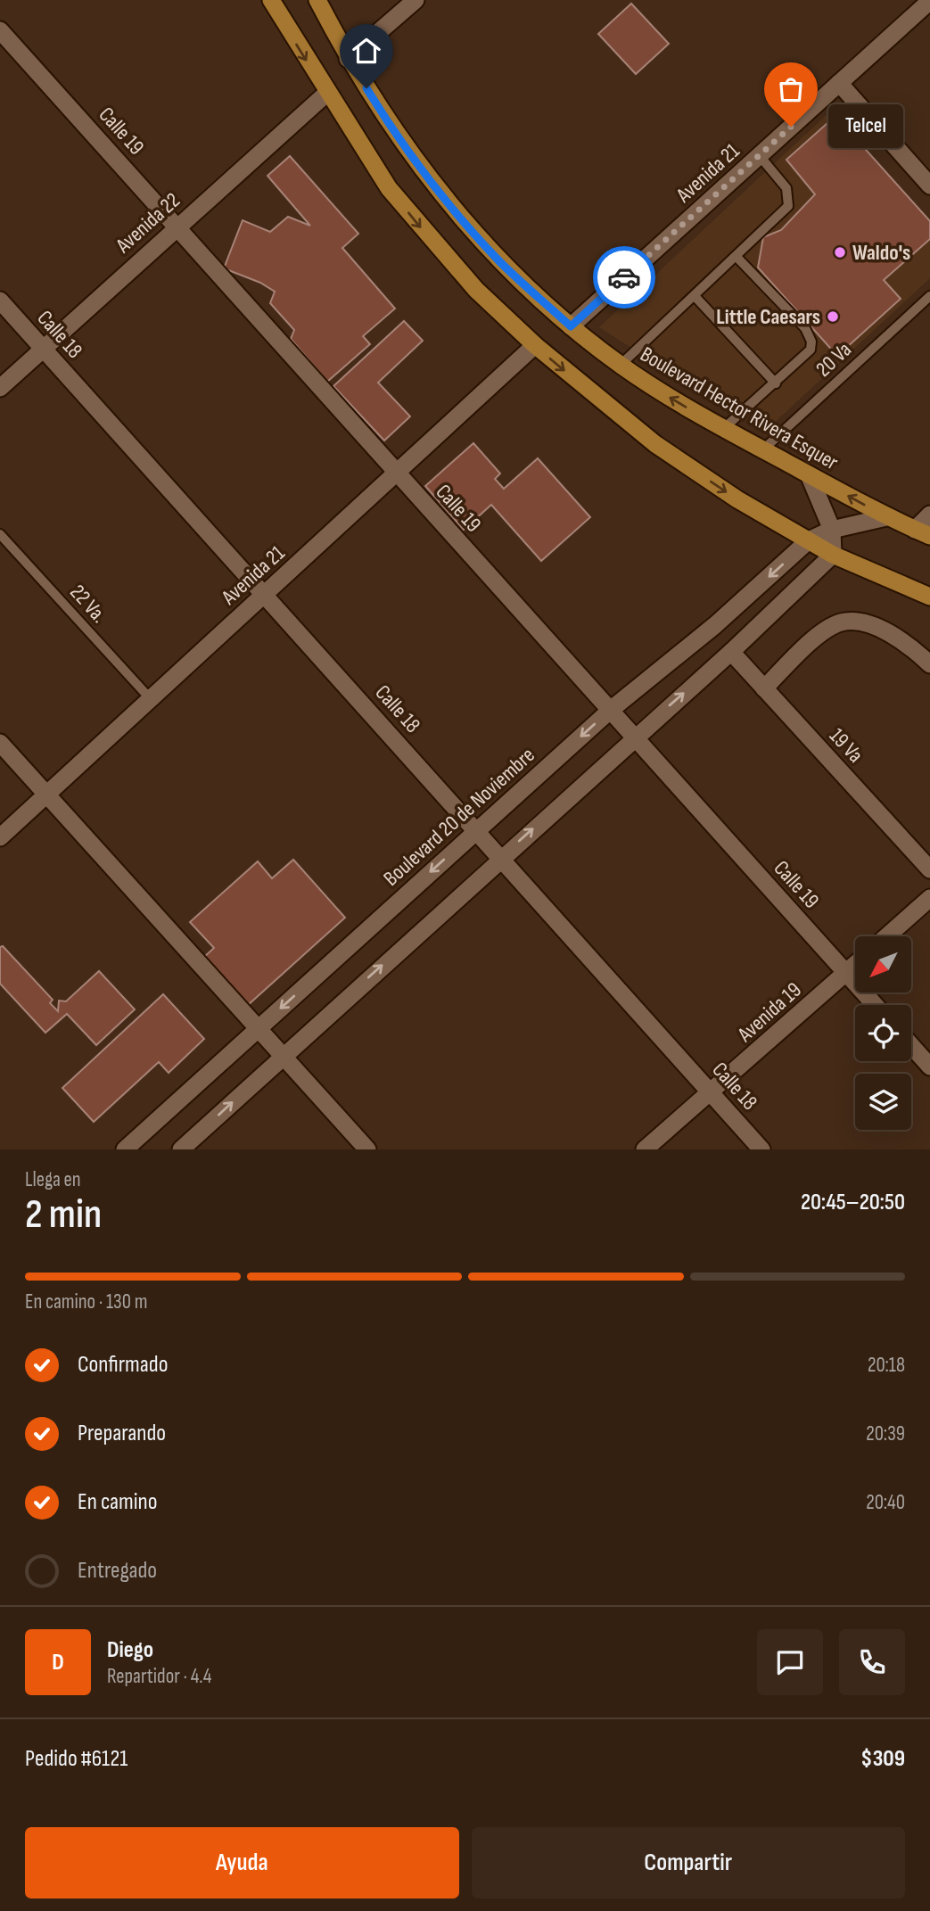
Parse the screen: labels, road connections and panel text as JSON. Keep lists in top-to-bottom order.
{
  "streets": {
    "main road": ["Boulevard Hector Rivera Esquer"],
    "street": [
      "Calle 19",
      "Avenida 21",
      "Avenida 22",
      "Calle 18",
      "19 Va",
      "Boulevard 20 de Noviembre",
      "Avenida 19"
    ],
    "lane": ["20 Va", "22 Va."]
  },
  "crossings": [
    ["Calle 19", "Avenida 21"],
    ["Calle 19", "Avenida 22"],
    ["Calle 19", "Boulevard 20 de Noviembre"],
    ["Calle 19", "Avenida 19"],
    ["Avenida 21", "Calle 18"],
    ["Avenida 21", "Boulevard Hector Rivera Esquer"],
    ["Avenida 21", "22 Va."],
    ["Avenida 22", "Calle 18"],
    ["Calle 18", "Boulevard 20 de Noviembre"],
    ["Calle 18", "Avenida 19"],
    ["20 Va", "Boulevard Hector Rivera Esquer"],
    ["Boulevard Hector Rivera Esquer", "Boulevard 20 de Noviembre"]
  ],
  "places": ["Telcel", "Waldo's", "Little Caesars"],
  "north": "bottom left",
  "page": {
    "bubble": "Telcel",
    "heading": ["2 min", "Llega en", "20:45–20:50"],
    "panel": [
      "Diego",
      "Repartidor · 4.4",
      "Pedido #6121",
      "$309"
    ],
    "bar": "En camino · 130 m",
    "list": [
      ["Confirmado", "20:18"],
      ["Preparando", "20:39"],
      ["En camino", "20:40"],
      "Entregado"
    ],
    "round": "D",
    "buttons": ["Ayuda", "Compartir"]
  }
}
